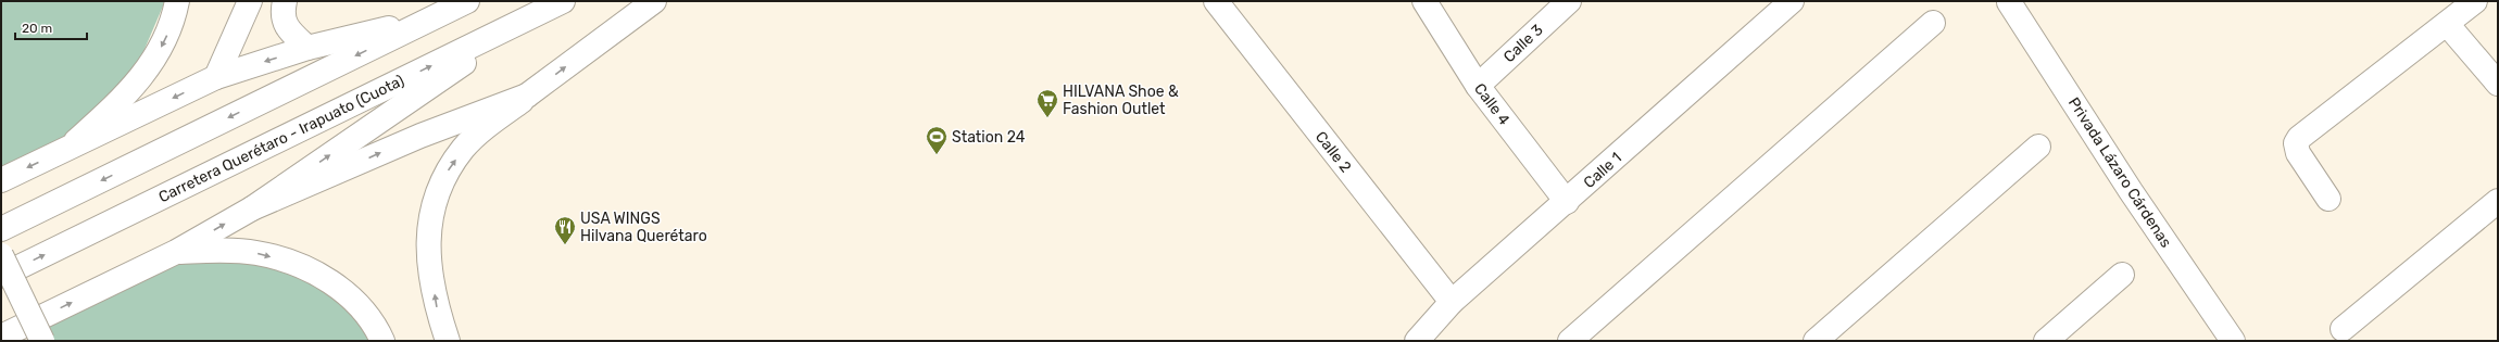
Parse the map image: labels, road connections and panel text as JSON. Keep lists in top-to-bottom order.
{
  "streets": {
    "main road": [
      "Calle 3",
      "Calle 4",
      "Carretera Querétaro - Irapuato (Cuota)",
      "Calle 2",
      "Calle 1",
      "Privada Lázaro Cárdenas"
    ]
  },
  "crossings": [
    ["Calle 3", "Calle 4"],
    ["Calle 4", "Calle 1"],
    ["Calle 2", "Calle 1"]
  ],
  "places": {
    "supermarket": ["HILVANA Shoe & Fashion Outlet"],
    "sports": ["Station 24"],
    "restaurant": ["USA WINGS Hilvana Querétaro"]
  },
  "scale_bar": "20 m"
}
